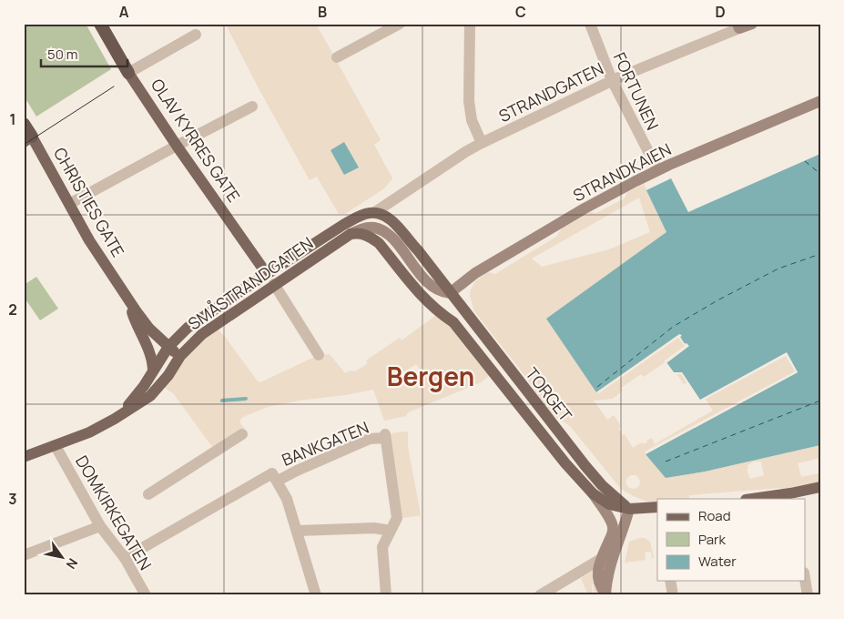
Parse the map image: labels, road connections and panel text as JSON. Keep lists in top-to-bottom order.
{
  "streets": {
    "highway": ["OLAV KYRRES GATE", "CHRISTIES GATE"],
    "main road": [
      "STRANDGATEN",
      "STRANDKAIEN",
      "SMÅSTRANDGATEN",
      "TORGET"
    ],
    "street": ["FORTUNEN", "BANKGATEN", "DOMKIRKEGATEN"]
  },
  "crossings": [
    ["FORTUNEN", "STRANDGATEN"],
    ["FORTUNEN", "STRANDKAIEN"],
    ["STRANDGATEN", "SMÅSTRANDGATEN"],
    ["STRANDGATEN", "TORGET"],
    ["OLAV KYRRES GATE", "SMÅSTRANDGATEN"],
    ["STRANDKAIEN", "TORGET"],
    ["CHRISTIES GATE", "SMÅSTRANDGATEN"],
    ["SMÅSTRANDGATEN", "TORGET"],
    ["BANKGATEN", "DOMKIRKEGATEN"]
  ],
  "districts": ["Bergen"],
  "legend": ["Road", "Park", "Water"],
  "scale_bar": "50 m",
  "north": "bottom right",
  "grid": {
    "columns": [
      "A",
      "B",
      "C",
      "D"
    ],
    "rows": ["1", "2", "3"]
  }
}
